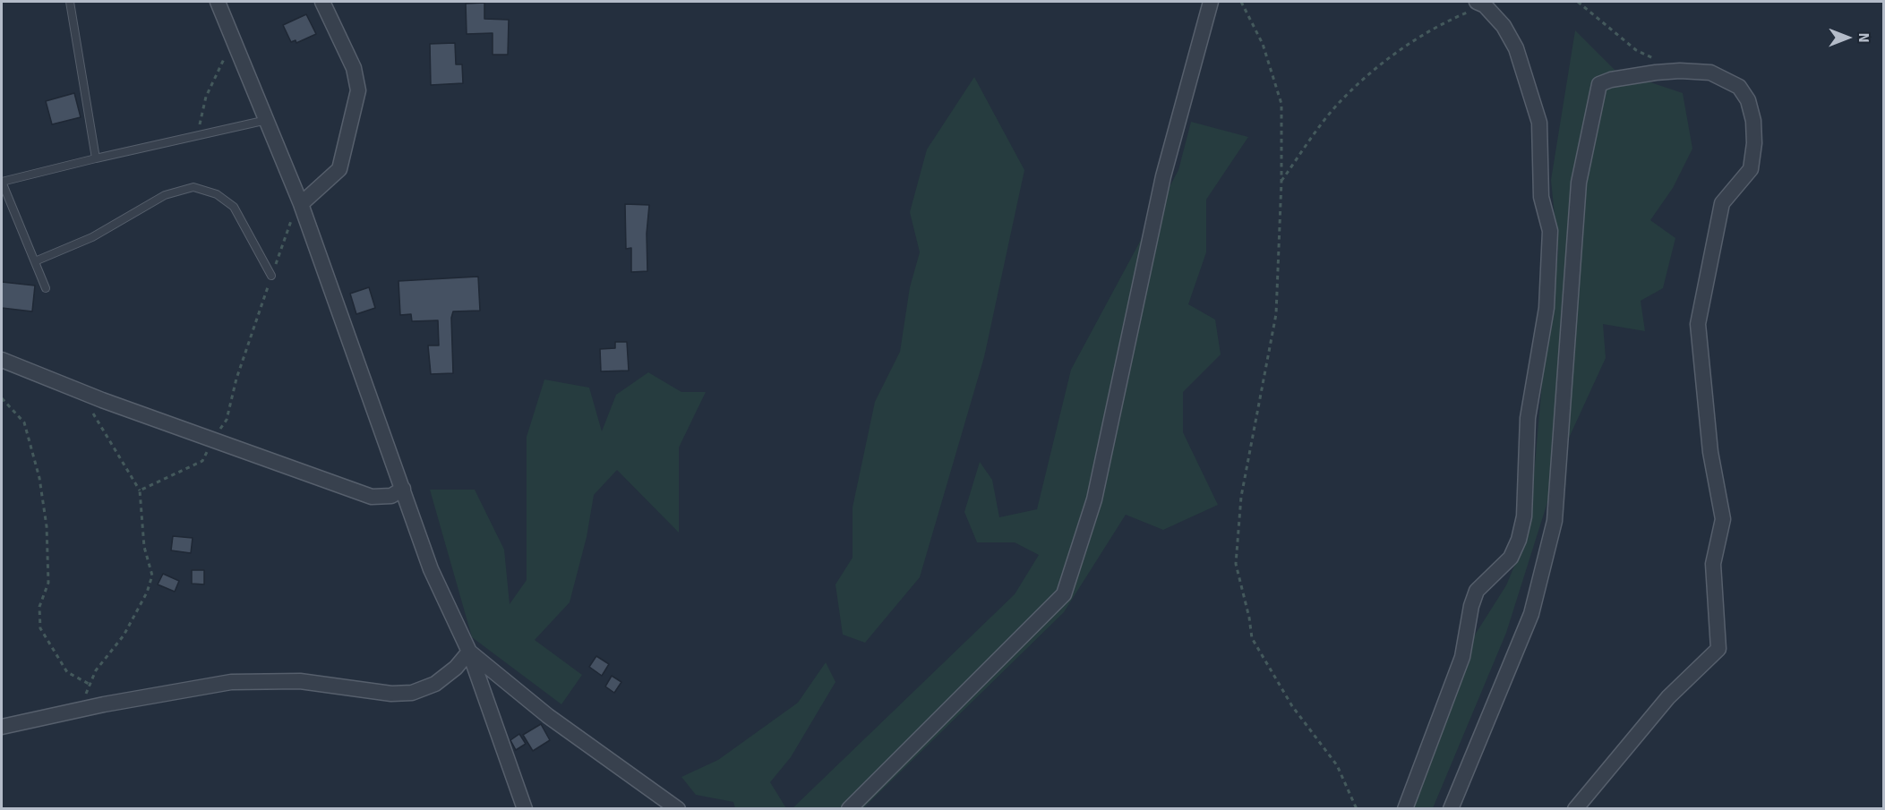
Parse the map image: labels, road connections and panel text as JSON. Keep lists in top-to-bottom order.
{
  "north": "right"
}
